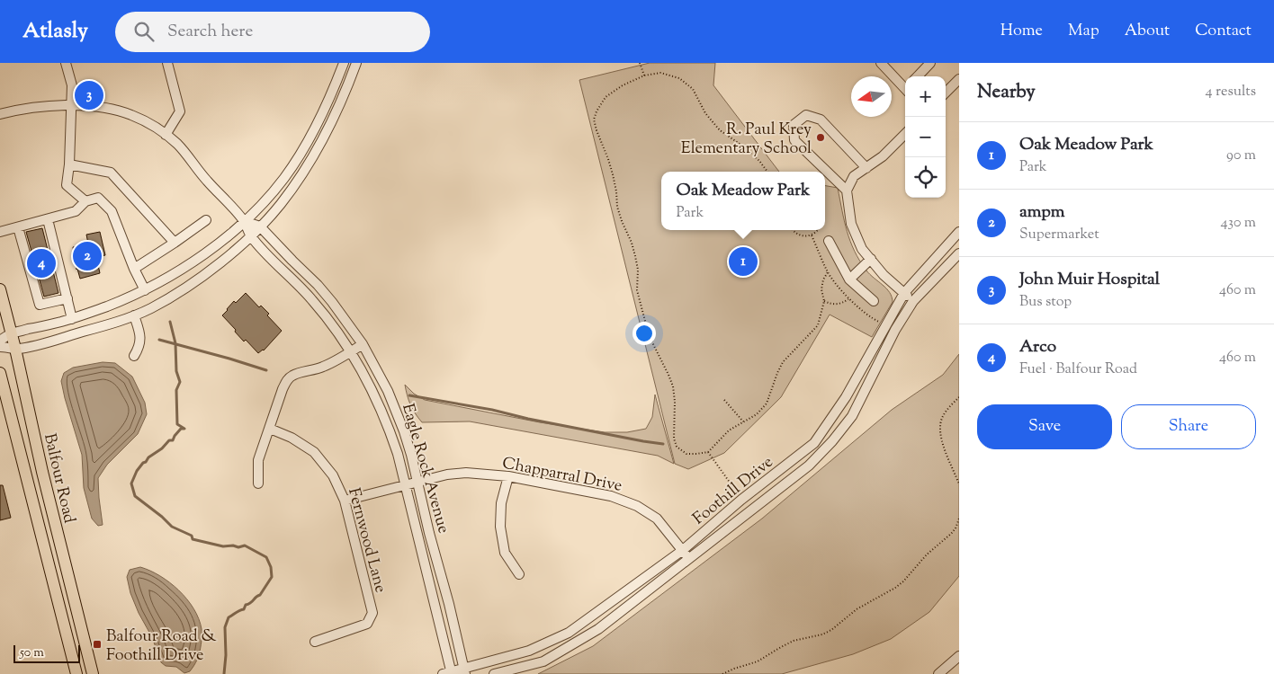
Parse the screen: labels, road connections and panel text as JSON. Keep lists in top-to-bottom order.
{
  "streets": {
    "main road": ["Balfour Road"],
    "street": [
      "Eagle Rock Avenue",
      "Chapparral Drive",
      "Foothill Drive",
      "Fernwood Lane"
    ]
  },
  "crossings": [
    ["Eagle Rock Avenue", "Chapparral Drive"],
    ["Eagle Rock Avenue", "Foothill Drive"],
    ["Chapparral Drive", "Foothill Drive"],
    ["Chapparral Drive", "Fernwood Lane"]
  ],
  "places": {
    "other": ["R. Paul Krey Elementary School"],
    "transit": ["Balfour Road & Foothill Drive"]
  },
  "scale_bar": "50 m",
  "north": "left",
  "page": {
    "header": "Atlasly",
    "search": "Search here",
    "nav": [
      "Home",
      "Map",
      "About",
      "Contact"
    ],
    "heading": ["Nearby", "4 results"],
    "map_buttons": ["+", "−"],
    "pins": [
      "3",
      "2",
      "1",
      "4"
    ],
    "list": [
      {
        "mark": "1",
        "name": "Oak Meadow Park",
        "note": "Park",
        "value": "90 m"
      },
      {
        "mark": "2",
        "name": "ampm",
        "note": "Supermarket",
        "value": "430 m"
      },
      {
        "mark": "3",
        "name": "John Muir Hospital",
        "note": "Bus stop",
        "value": "460 m"
      },
      {
        "mark": "4",
        "name": "Arco",
        "note": "Fuel · Balfour Road",
        "value": "460 m"
      }
    ],
    "popup": ["Oak Meadow Park", "Park"],
    "buttons": ["Save", "Share"],
    "scale": "50 m"
  }
}
